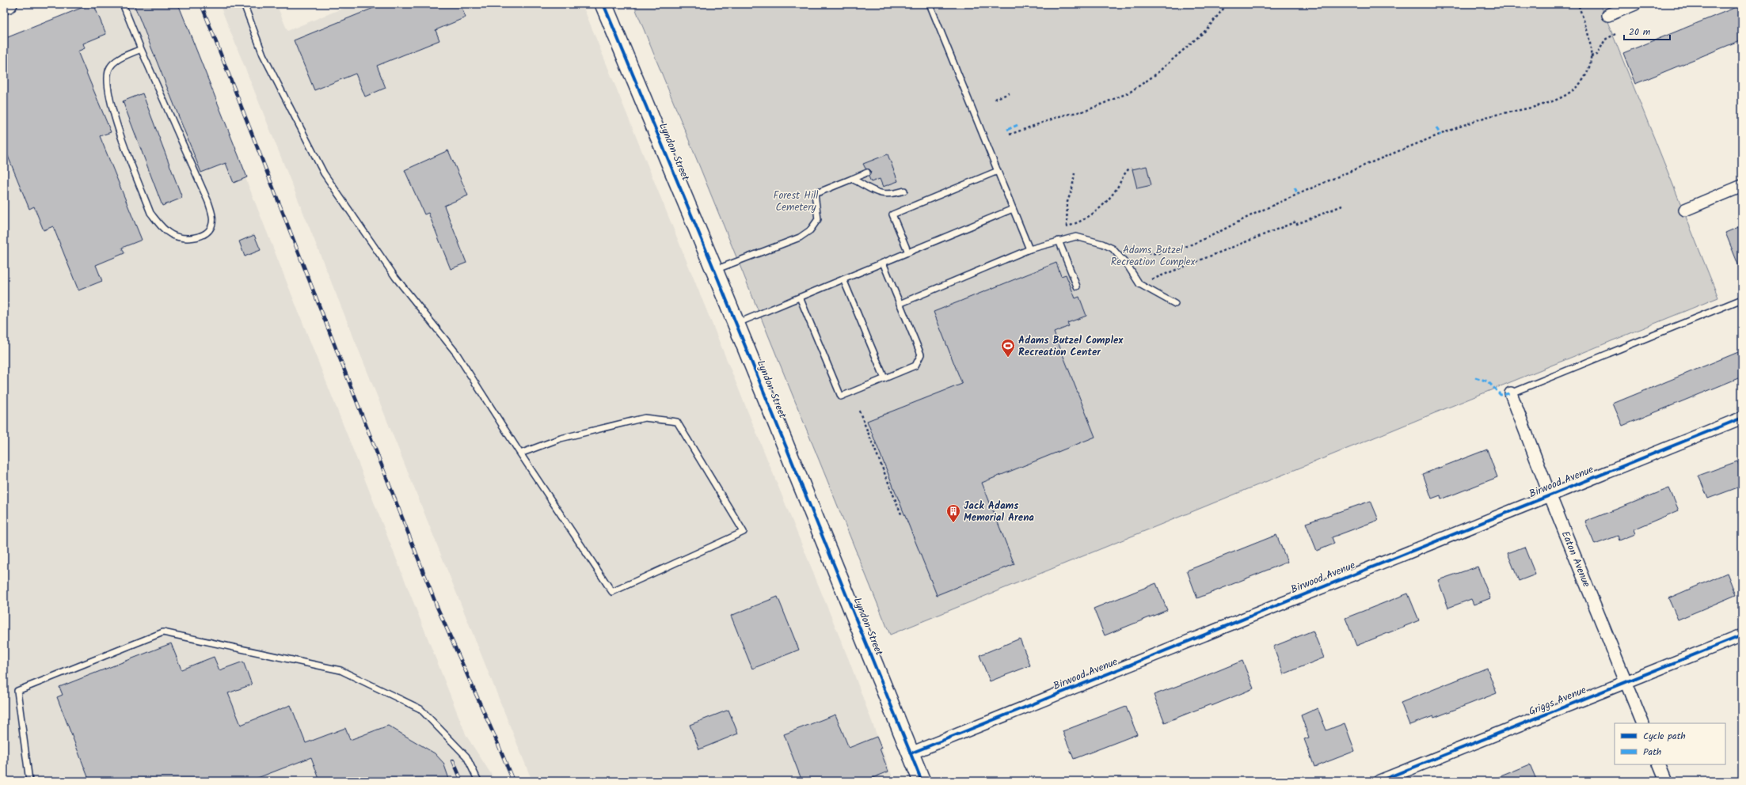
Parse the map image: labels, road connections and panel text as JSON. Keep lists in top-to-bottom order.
{
  "streets": {
    "street": [
      "Lyndon Street",
      "Birwood Avenue",
      "Eaton Avenue",
      "Griggs Avenue"
    ]
  },
  "crossings": [
    ["Lyndon Street", "Birwood Avenue"],
    ["Birwood Avenue", "Eaton Avenue"],
    ["Eaton Avenue", "Griggs Avenue"]
  ],
  "parks": ["Forest Hill Cemetery", "Adams Butzel Recreation Complex"],
  "places": {
    "sports": ["Adams Butzel Complex Recreation Center"],
    "building": ["Jack Adams Memorial Arena"]
  },
  "legend": ["Cycle path", "Path"],
  "scale_bar": "20 m"
}
